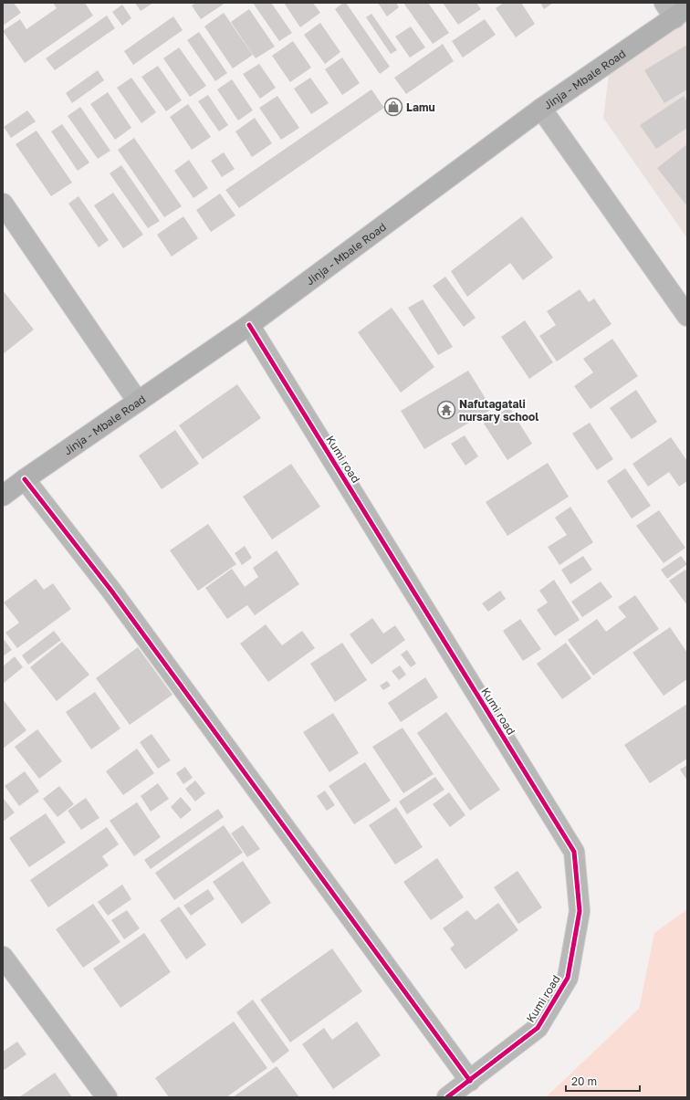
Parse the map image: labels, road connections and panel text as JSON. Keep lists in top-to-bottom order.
{
  "streets": {
    "main road": ["Jinja - Mbale Road"],
    "street": ["Kumi road"]
  },
  "crossings": [
    ["Jinja - Mbale Road", "Kumi road"]
  ],
  "places": {
    "shop": ["Lamu"],
    "temple": ["Nafutagatali nursary school"]
  },
  "scale_bar": "20 m"
}
